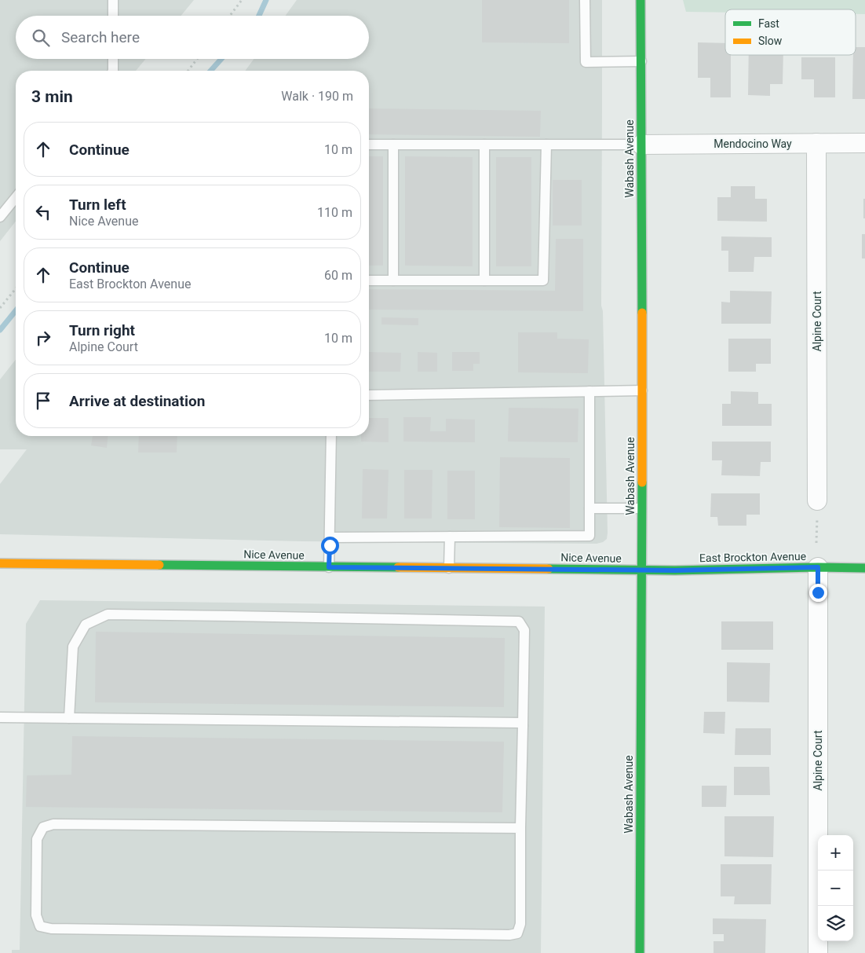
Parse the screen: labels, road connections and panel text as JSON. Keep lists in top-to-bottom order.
{
  "streets": {
    "street": [
      "Mendocino Way",
      "Wabash Avenue",
      "Alpine Court",
      "Nice Avenue",
      "East Brockton Avenue"
    ]
  },
  "crossings": [
    ["Mendocino Way", "Wabash Avenue"],
    ["Mendocino Way", "Alpine Court"],
    ["Wabash Avenue", "Nice Avenue"],
    ["Wabash Avenue", "East Brockton Avenue"],
    ["Alpine Court", "East Brockton Avenue"],
    ["Nice Avenue", "East Brockton Avenue"]
  ],
  "legend": ["Fast", "Slow"],
  "page": {
    "search": "Search here",
    "heading": ["3 min", "Walk · 190 m"],
    "list": [
      ["Continue", "10 m"],
      ["Turn left", "Nice Avenue", "110 m"],
      ["Continue", "East Brockton Avenue", "60 m"],
      ["Turn right", "Alpine Court", "10 m"],
      "Arrive at destination"
    ],
    "map_buttons": ["+", "−"]
  }
}
